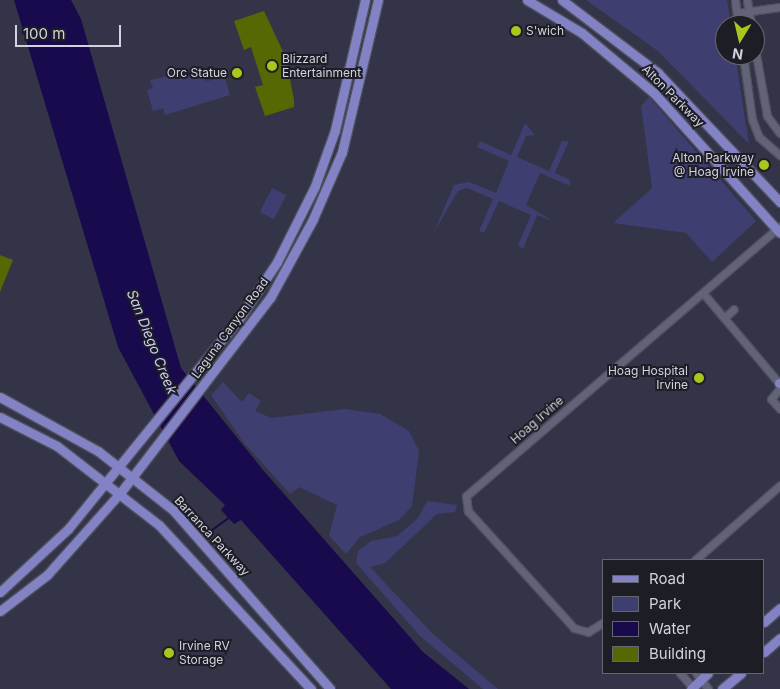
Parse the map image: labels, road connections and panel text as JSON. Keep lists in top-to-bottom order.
{
  "streets": {
    "main road": ["Alton Parkway", "Laguna Canyon Road", "Barranca Parkway"],
    "street": ["Hoag Irvine"]
  },
  "crossings": [
    ["Alton Parkway", "Hoag Irvine"],
    ["Laguna Canyon Road", "Barranca Parkway"]
  ],
  "water": ["San Diego Creek"],
  "places": [
    "S'wich",
    "Blizzard Entertainment",
    "Orc Statue",
    "Alton Parkway @ Hoag Irvine",
    "Hoag Hospital Irvine",
    "Irvine RV Storage"
  ],
  "legend": [
    "Road",
    "Park",
    "Water",
    "Building"
  ],
  "scale_bar": "100 m",
  "north": "bottom"
}
